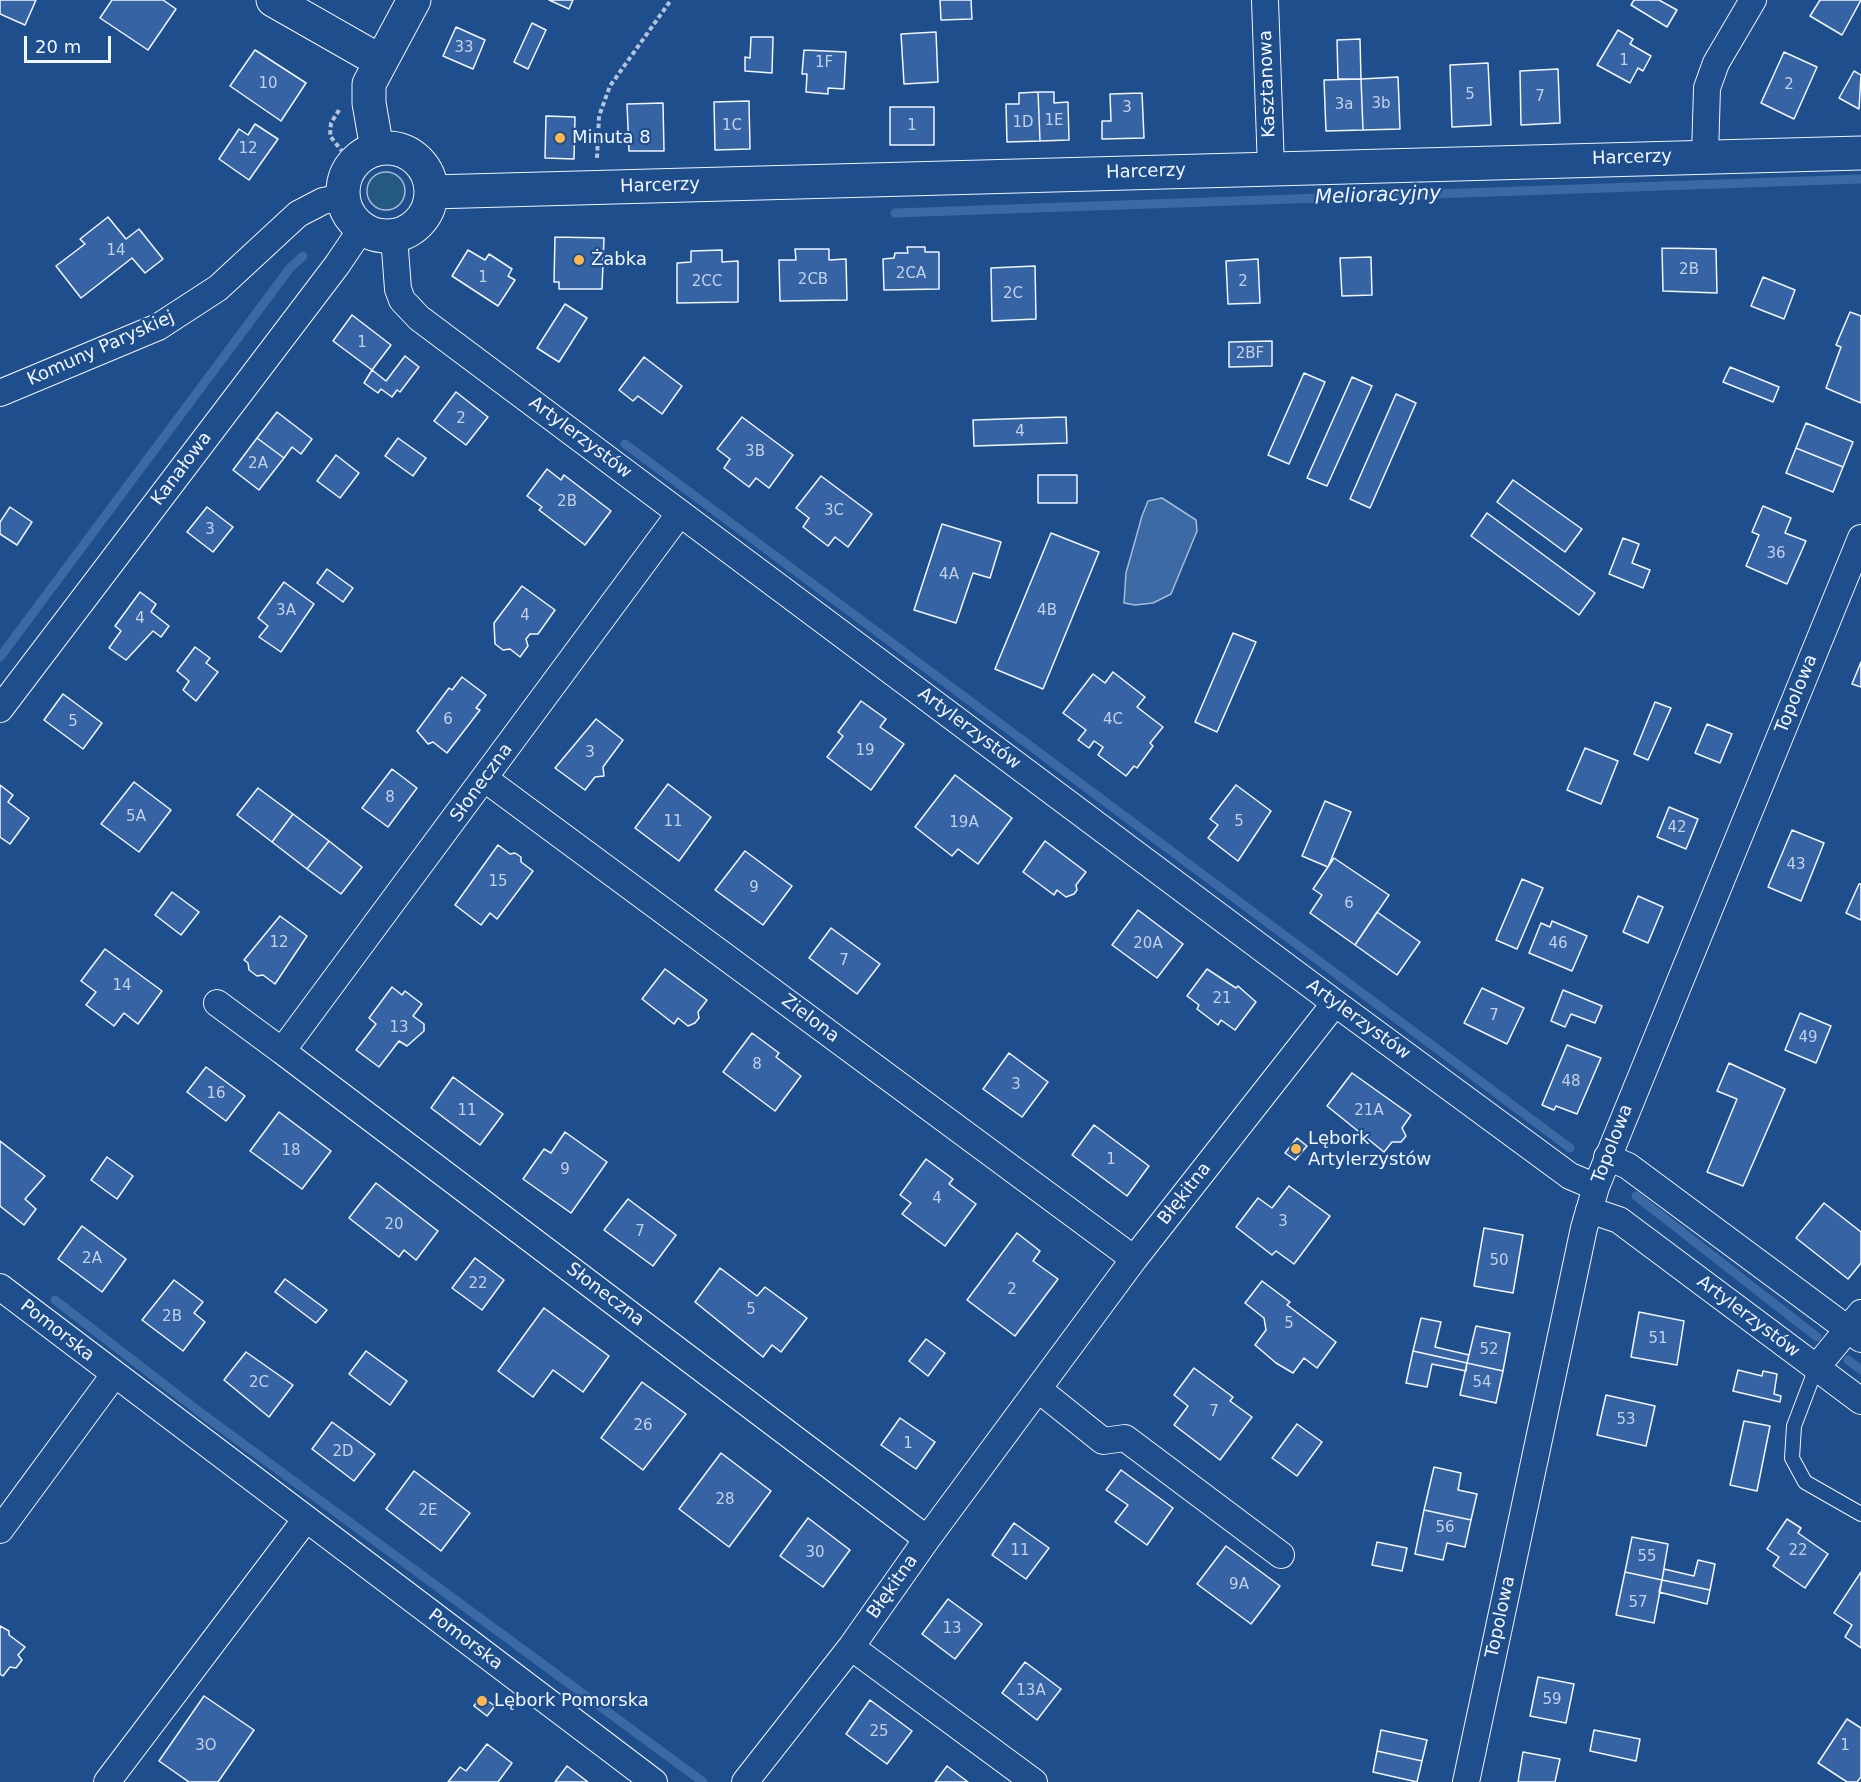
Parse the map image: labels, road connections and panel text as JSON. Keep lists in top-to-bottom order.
{
  "streets": {
    "street": [
      "Kasztanowa",
      "Harcerzy",
      "Komuny Paryskiej",
      "Artylerzystów",
      "Kanałowa",
      "Topolowa",
      "Słoneczna",
      "Zielona",
      "Błękitna",
      "Pomorska"
    ]
  },
  "crossings": [
    ["Kasztanowa", "Harcerzy"],
    ["Harcerzy", "Komuny Paryskiej"],
    ["Harcerzy", "Artylerzystów"],
    ["Harcerzy", "Kanałowa"],
    ["Komuny Paryskiej", "Artylerzystów"],
    ["Komuny Paryskiej", "Kanałowa"],
    ["Artylerzystów", "Kanałowa"],
    ["Artylerzystów", "Topolowa"],
    ["Artylerzystów", "Słoneczna"],
    ["Artylerzystów", "Błękitna"],
    ["Słoneczna", "Zielona"],
    ["Słoneczna", "Błękitna"],
    ["Zielona", "Błękitna"]
  ],
  "water": ["Melioracyjny"],
  "places": [
    "Minuta 8",
    "Żabka",
    "Lębork Artylerzystów",
    "Lębork Pomorska"
  ],
  "house_numbers": [
    "33",
    "1",
    "1F",
    "10",
    "2",
    "5",
    "7",
    "3b",
    "3a",
    "3",
    "1E",
    "1D",
    "1C",
    "1",
    "12",
    "14",
    "2B",
    "2CA",
    "1",
    "2CB",
    "2CC",
    "2",
    "2C",
    "1",
    "2BF",
    "2",
    "4",
    "3B",
    "2A",
    "2B",
    "3C",
    "3",
    "36",
    "4A",
    "3A",
    "4B",
    "4",
    "4",
    "6",
    "4C",
    "5",
    "19",
    "3",
    "8",
    "5A",
    "11",
    "5",
    "19A",
    "42",
    "43",
    "15",
    "9",
    "6",
    "12",
    "20A",
    "46",
    "7",
    "14",
    "21",
    "7",
    "13",
    "49",
    "8",
    "48",
    "3",
    "16",
    "11",
    "21A",
    "18",
    "1",
    "9",
    "4",
    "3",
    "20",
    "7",
    "2A",
    "50",
    "22",
    "2",
    "5",
    "2B",
    "5",
    "51",
    "52",
    "2C",
    "54",
    "7",
    "53",
    "26",
    "1",
    "2D",
    "28",
    "2E",
    "56",
    "11",
    "22",
    "30",
    "55",
    "9A",
    "57",
    "13",
    "13A",
    "59",
    "25",
    "3O",
    "1"
  ],
  "scale_bar": "20 m"
}
